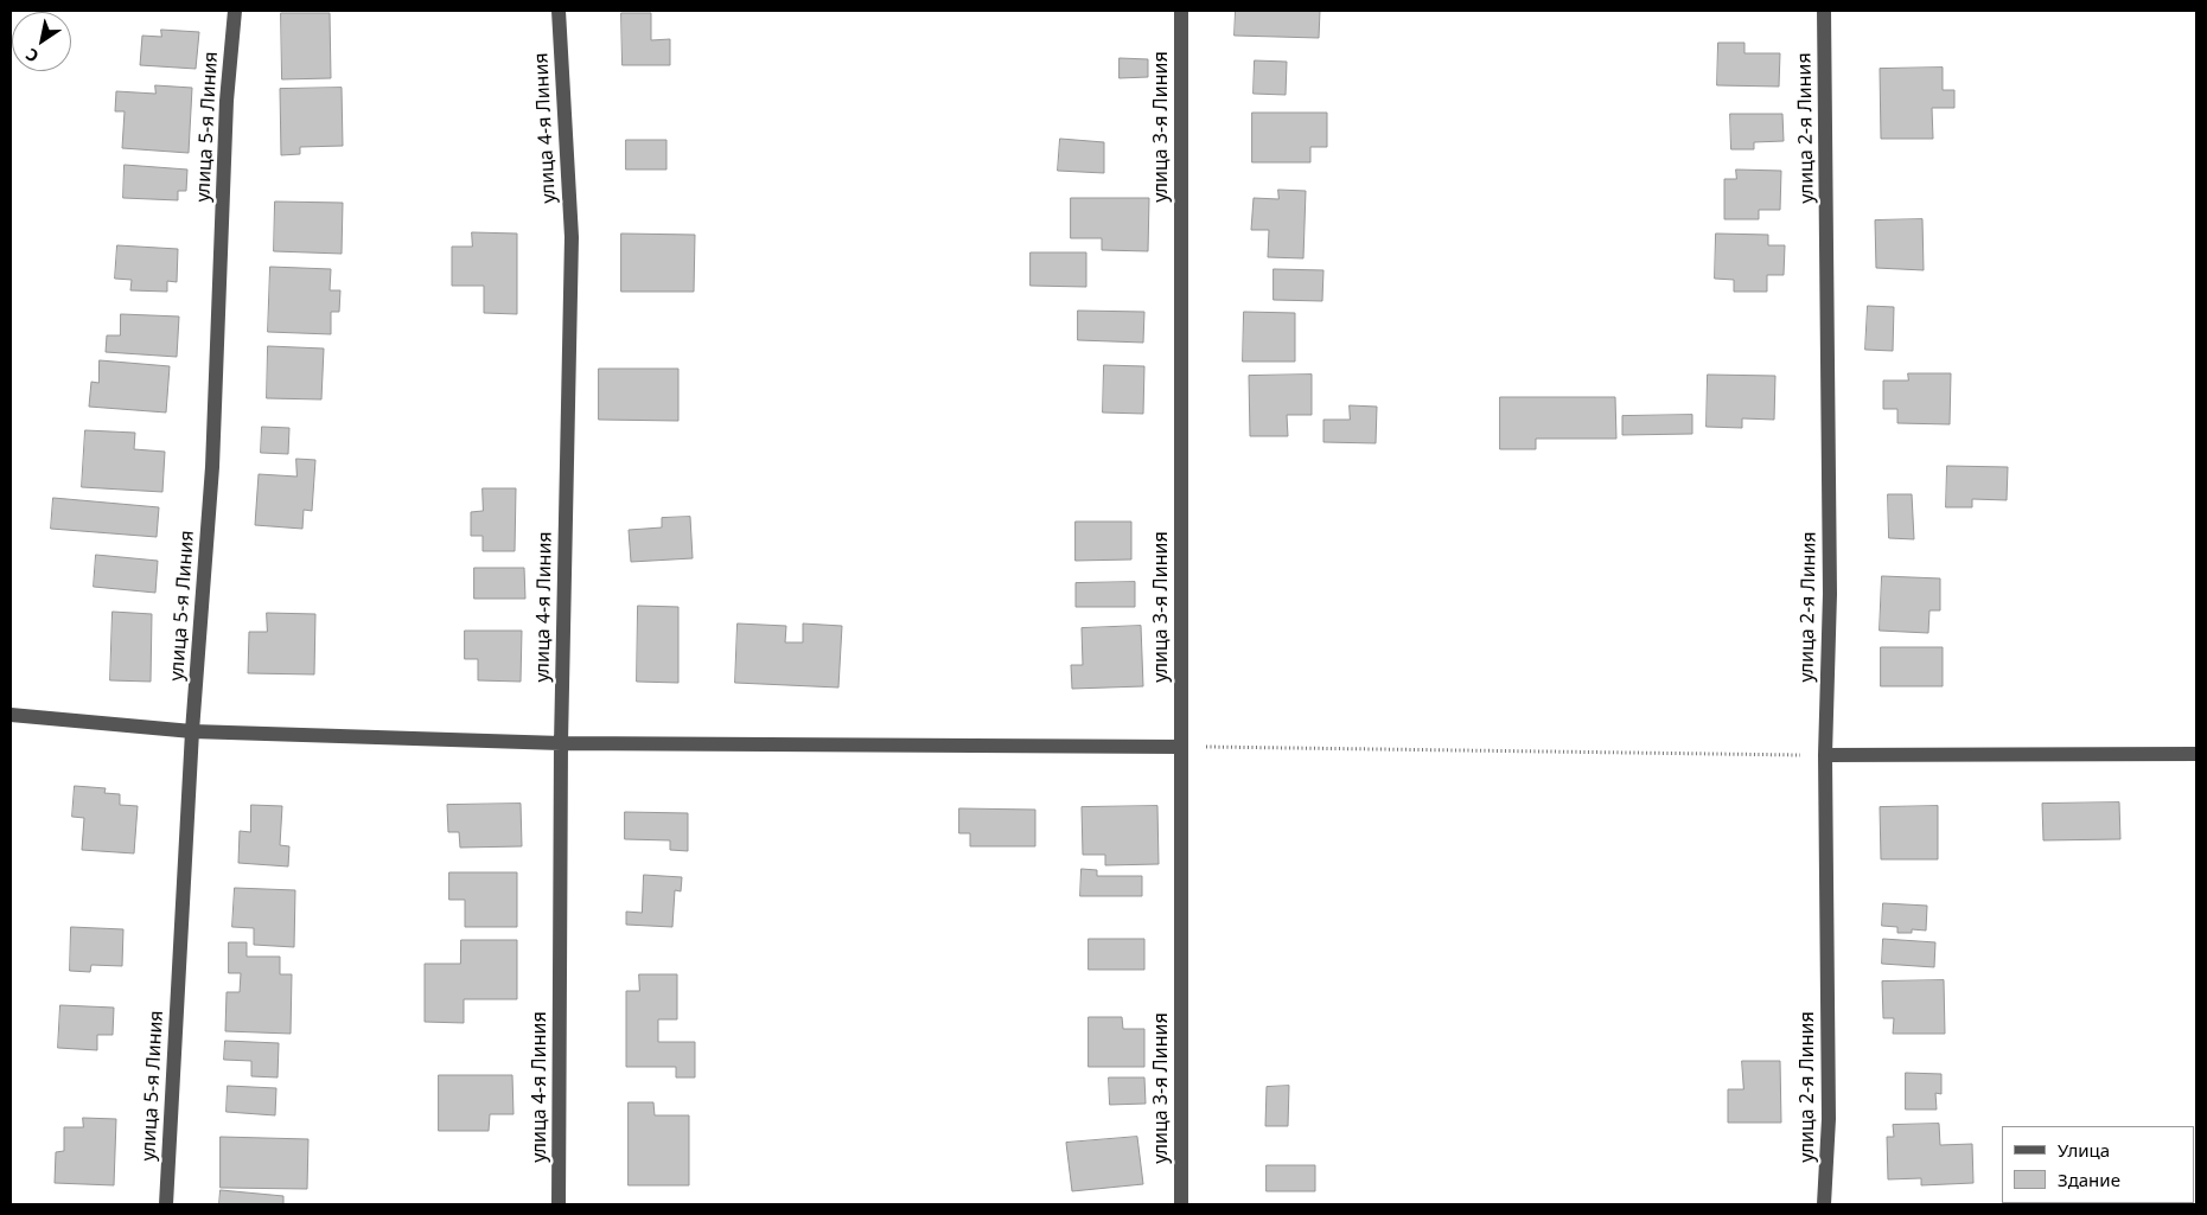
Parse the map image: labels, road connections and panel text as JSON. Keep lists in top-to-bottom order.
{
  "streets": {
    "street": [
      "улица 5-я Линия",
      "улица 3-я Линия",
      "улица 4-я Линия",
      "улица 2-я Линия"
    ]
  },
  "legend": ["Улица", "Здание"],
  "north": "bottom left"
}
